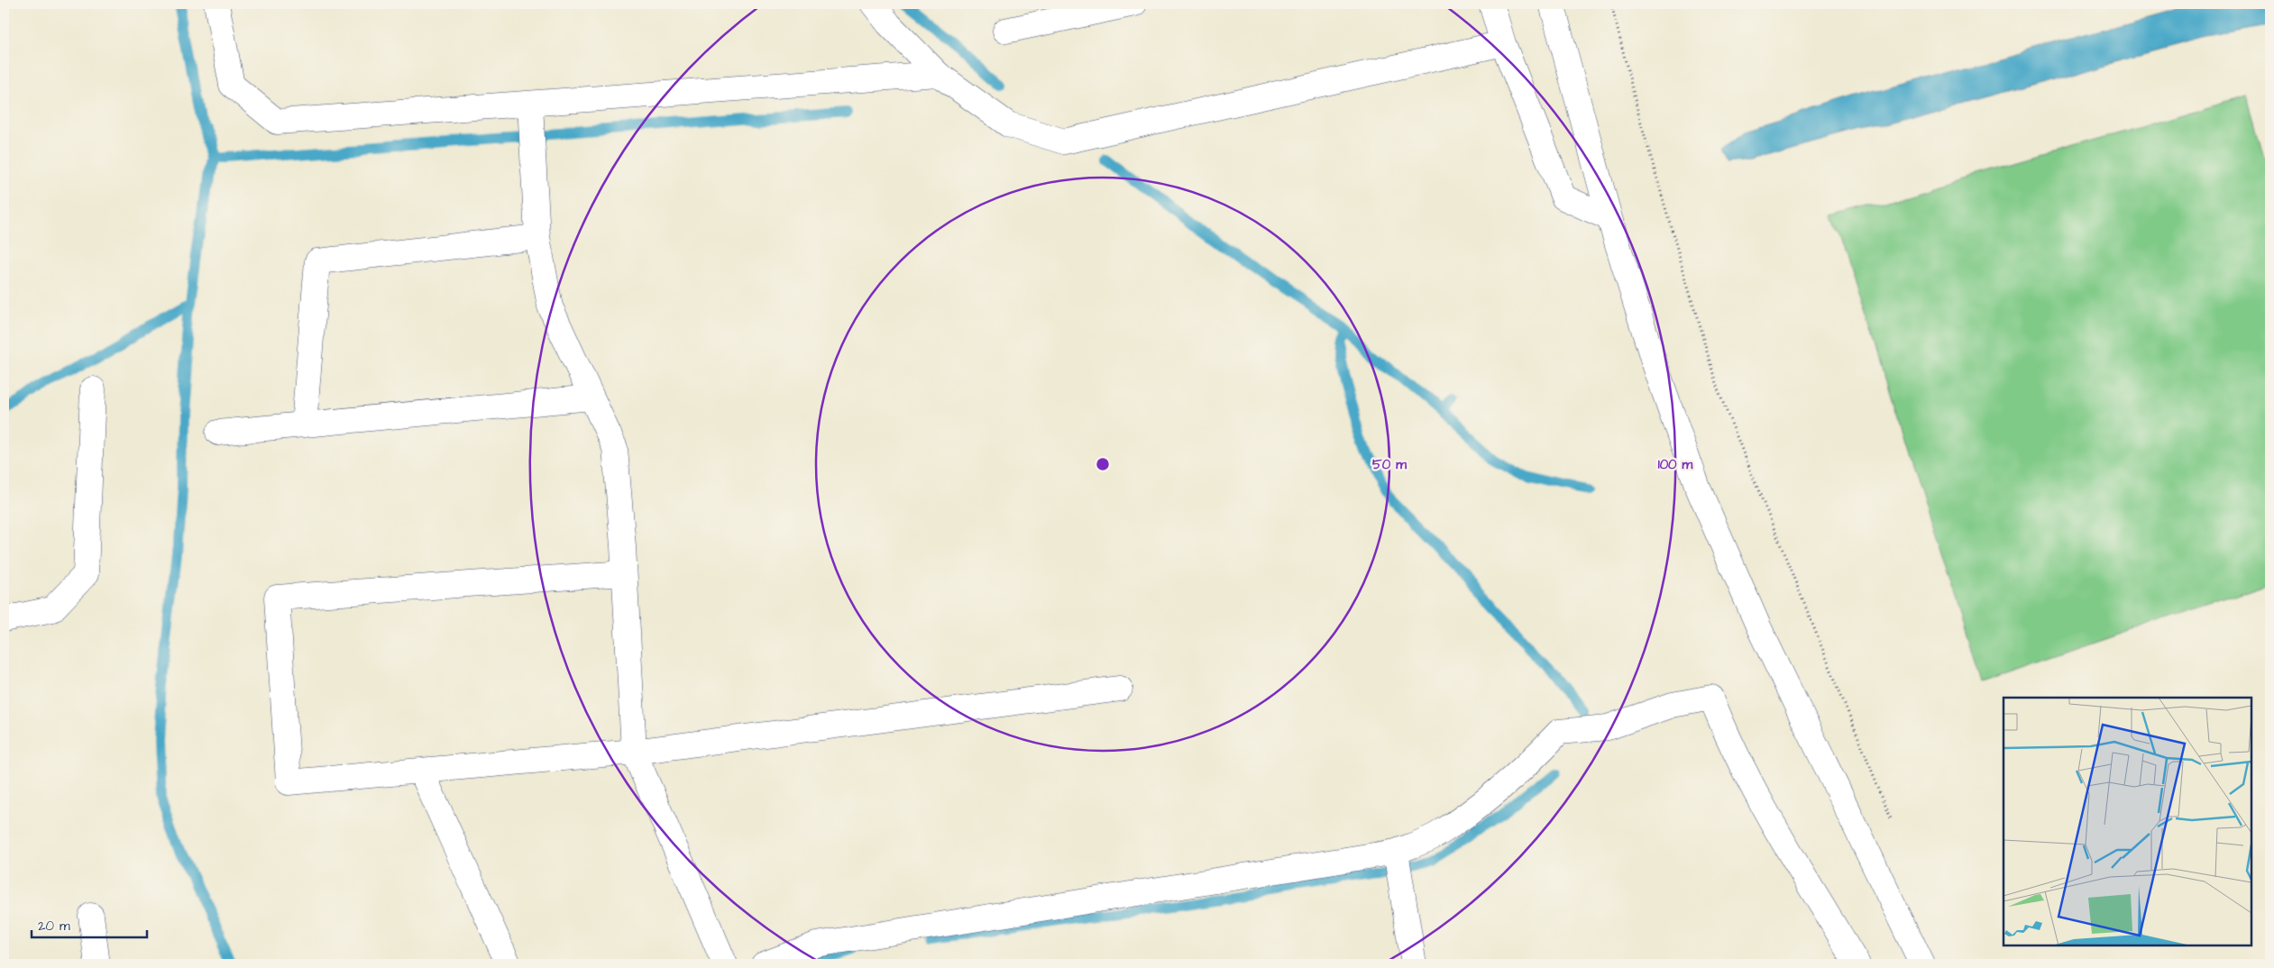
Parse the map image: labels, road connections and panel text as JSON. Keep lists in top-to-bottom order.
{
  "scale_bar": "20 m",
  "rings": ["50 m", "100 m"]
}
